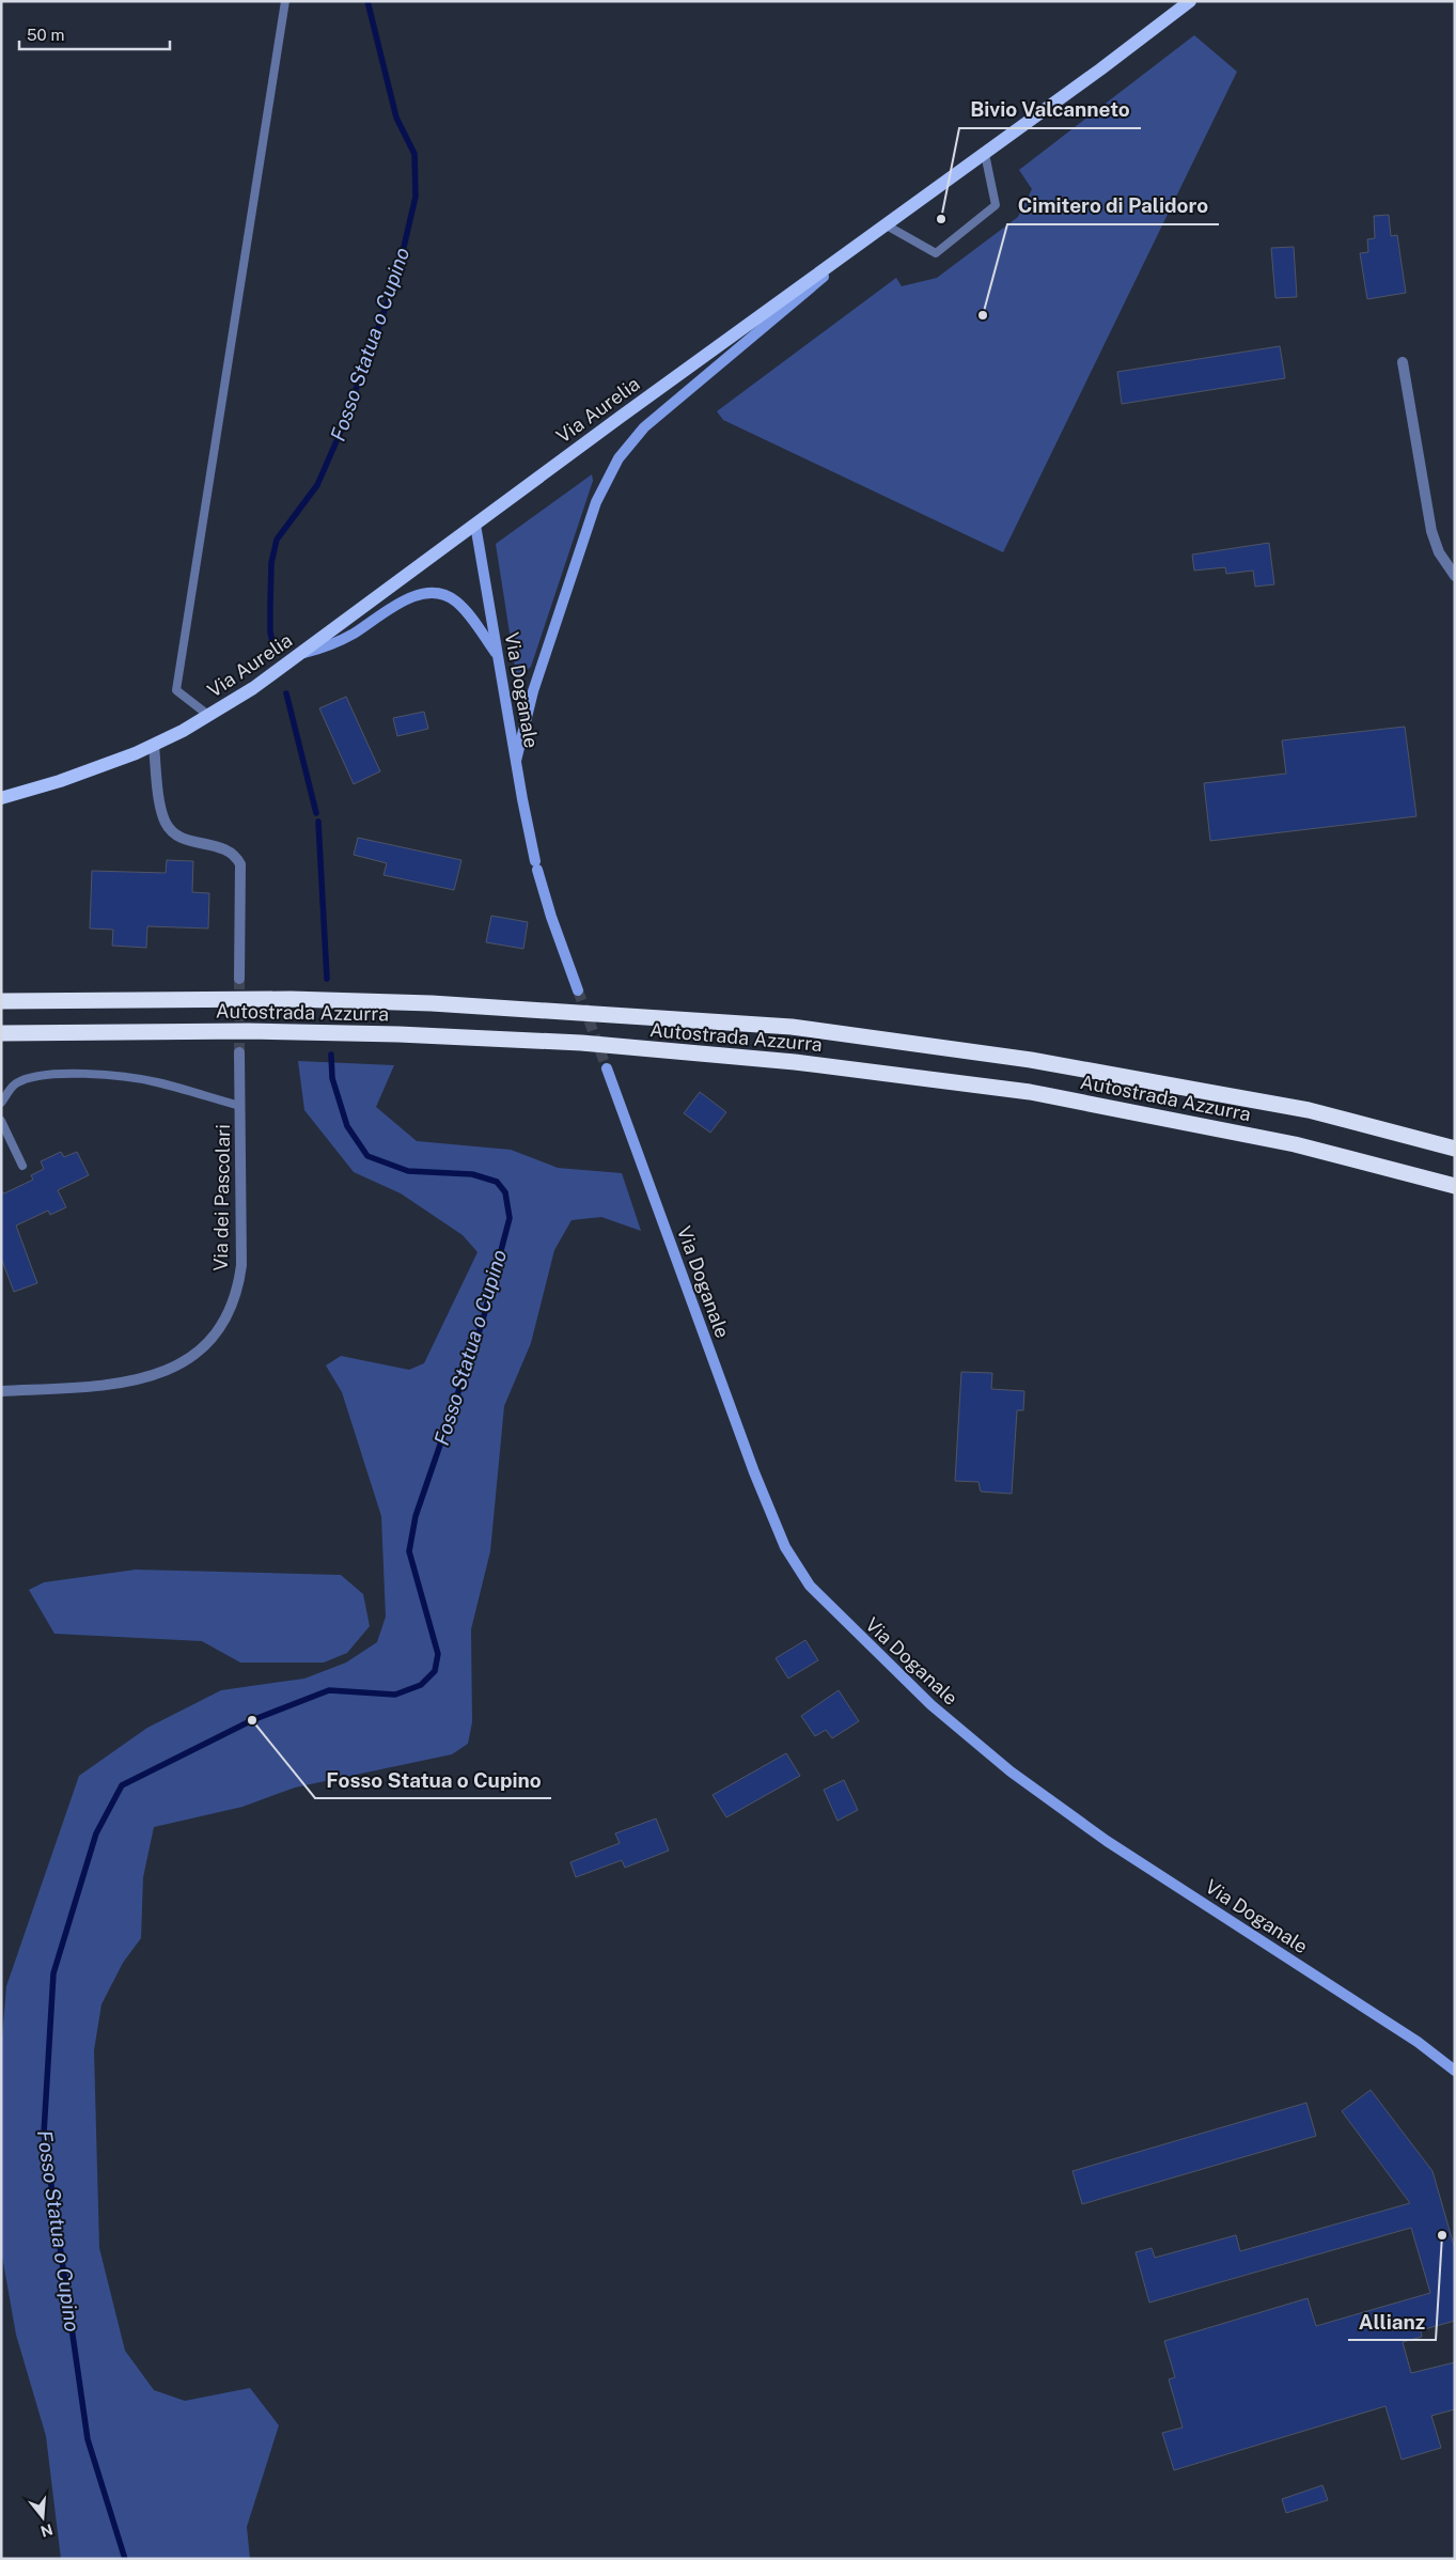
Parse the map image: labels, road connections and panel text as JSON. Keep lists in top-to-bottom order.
{
  "streets": {
    "highway": ["Autostrada Azzurra"],
    "main road": ["Via Aurelia", "Via Doganale"],
    "street": ["Via dei Pascolari"]
  },
  "crossings": [
    ["Via Aurelia", "Via Doganale"]
  ],
  "water": ["Fosso Statua o Cupino"],
  "places": [
    "Bivio Valcanneto",
    "Cimitero di Palidoro",
    "Fosso Statua o Cupino",
    "Allianz"
  ],
  "scale_bar": "50 m",
  "north": "bottom"
}
